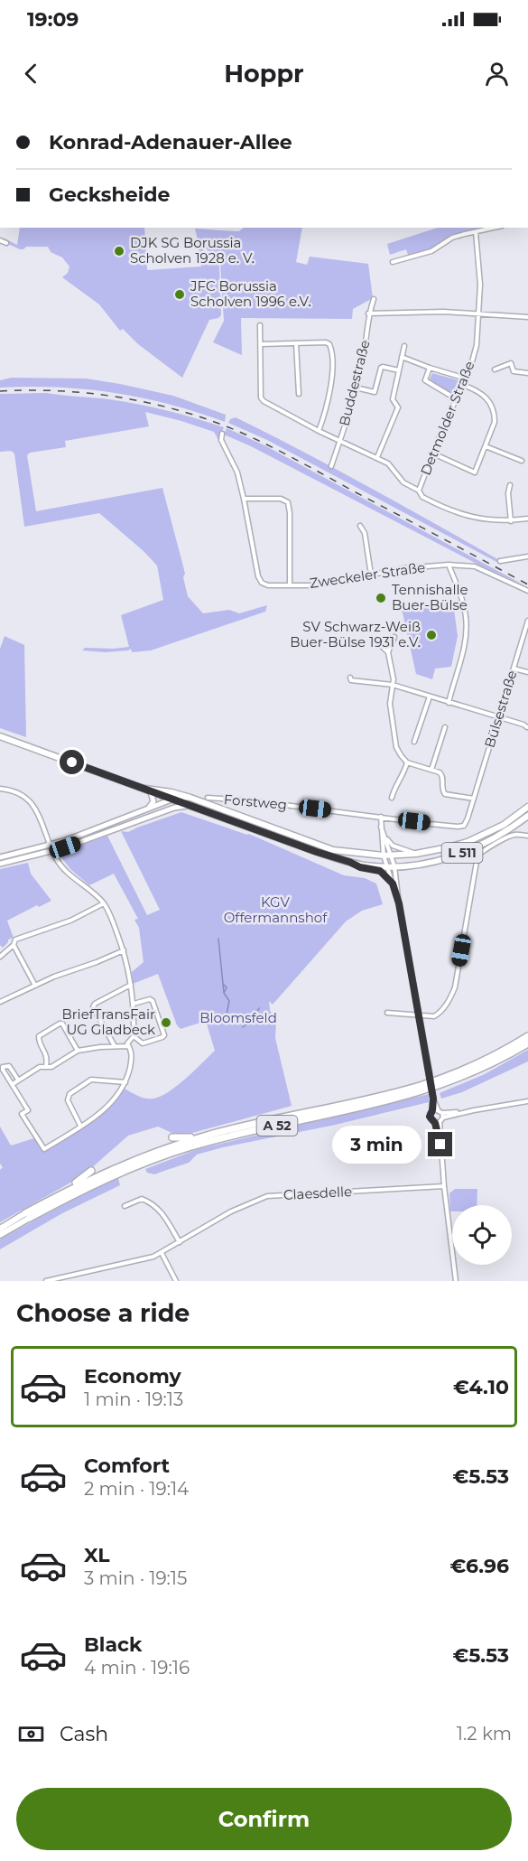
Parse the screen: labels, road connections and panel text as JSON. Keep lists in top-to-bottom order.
{
  "streets": {
    "highway": ["A 52"],
    "main road": ["L 511"],
    "street": [
      "Buddestraße",
      "Detmolder Straße",
      "Zweckeler Straße",
      "Bülsestraße",
      "Forstweg",
      "Claesdelle"
    ]
  },
  "crossings": [
    ["Bülsestraße", "Forstweg"],
    ["Forstweg", "L 511"]
  ],
  "parks": ["KGV Offermannshof", "Bloomsfeld"],
  "places": [
    "DJK SG Borussia Scholven 1928 e. V.",
    "JFC Borussia Scholven 1996 e.V.",
    "Tennishalle Buer-Bülse",
    "SV Schwarz-Weiß Buer-Bülse 1931 e.V.",
    "BriefTransFair UG Gladbeck"
  ],
  "page": {
    "status": "19:09",
    "header": "Hoppr",
    "banner": ["Konrad-Adenauer-Allee", "Gecksheide"],
    "bubble": "3 min",
    "heading": "Choose a ride",
    "list": [
      {
        "name": "Economy",
        "note": "1 min · 19:13",
        "value": "€4.10"
      },
      {
        "name": "Comfort",
        "note": "2 min · 19:14",
        "value": "€5.53"
      },
      {
        "name": "XL",
        "note": "3 min · 19:15",
        "value": "€6.96"
      },
      {
        "name": "Black",
        "note": "4 min · 19:16",
        "value": "€5.53"
      }
    ],
    "pay": ["Cash", "1.2 km"],
    "buttons": "Confirm"
  }
}
